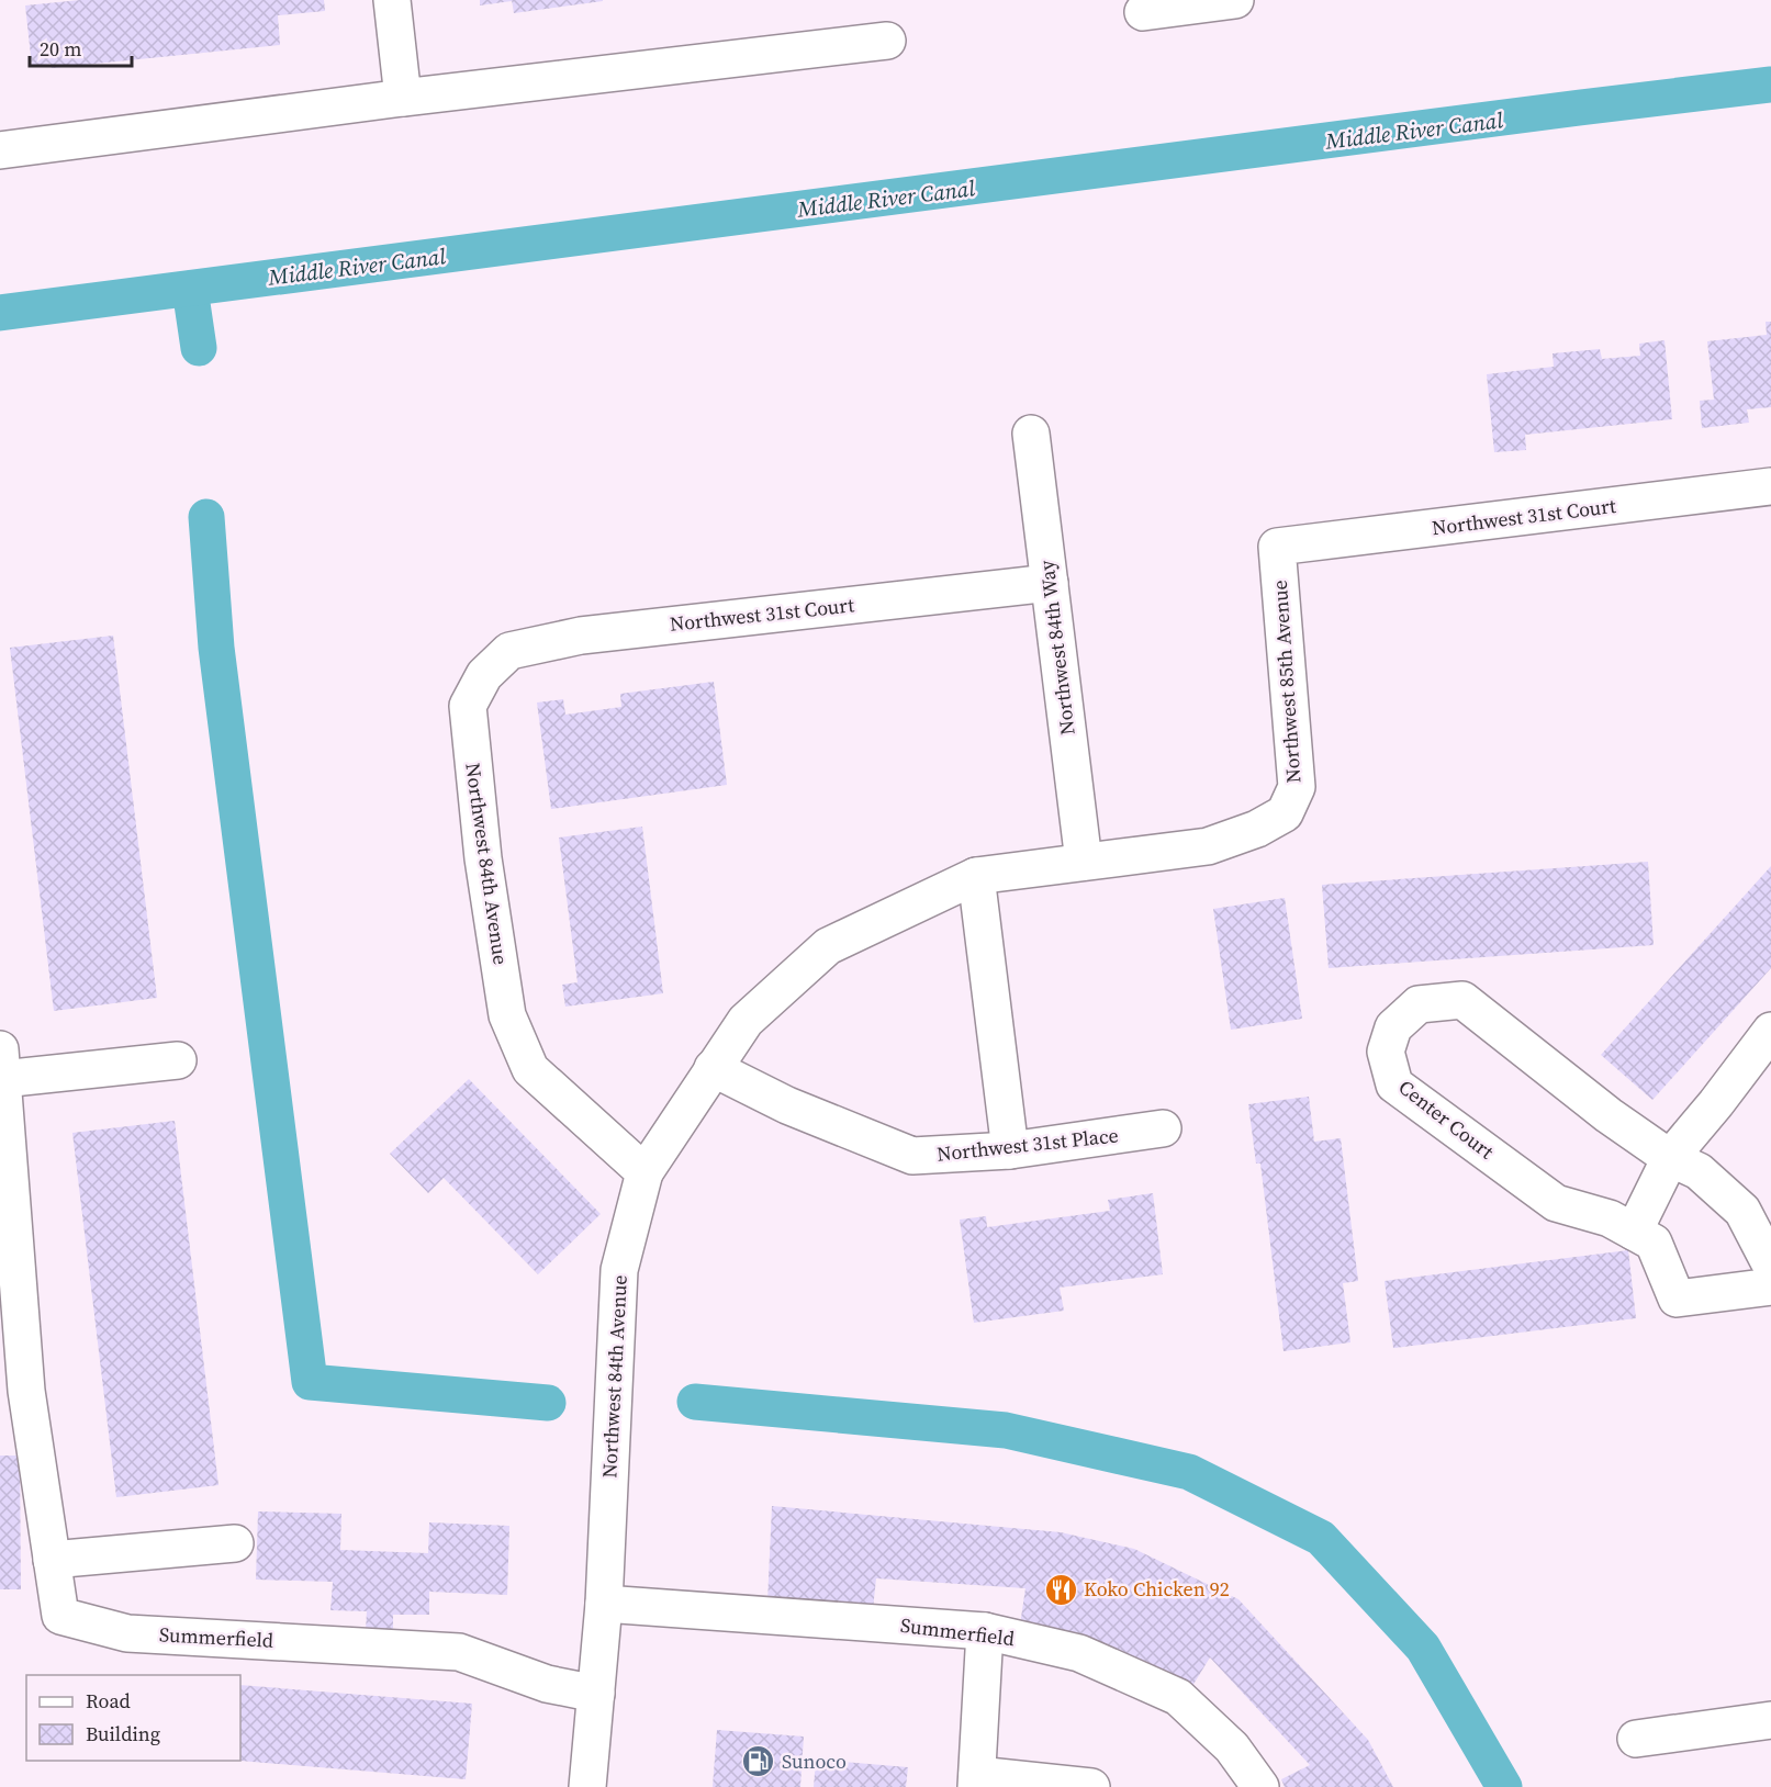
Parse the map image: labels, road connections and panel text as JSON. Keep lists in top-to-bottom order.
{
  "streets": {
    "street": [
      "Northwest 31st Court",
      "Northwest 84th Way",
      "Northwest 85th Avenue",
      "Northwest 84th Avenue",
      "Center Court",
      "Northwest 31st Place",
      "Summerfield"
    ]
  },
  "crossings": [
    ["Northwest 31st Court", "Northwest 84th Way"],
    ["Northwest 31st Court", "Northwest 85th Avenue"],
    ["Northwest 31st Court", "Northwest 84th Avenue"],
    ["Northwest 84th Way", "Northwest 85th Avenue"],
    ["Northwest 84th Avenue", "Summerfield"]
  ],
  "water": ["Middle River Canal"],
  "places": {
    "restaurant": ["Koko Chicken 92"],
    "fuel station": ["Sunoco"]
  },
  "legend": ["Road", "Building"],
  "scale_bar": "20 m"
}
